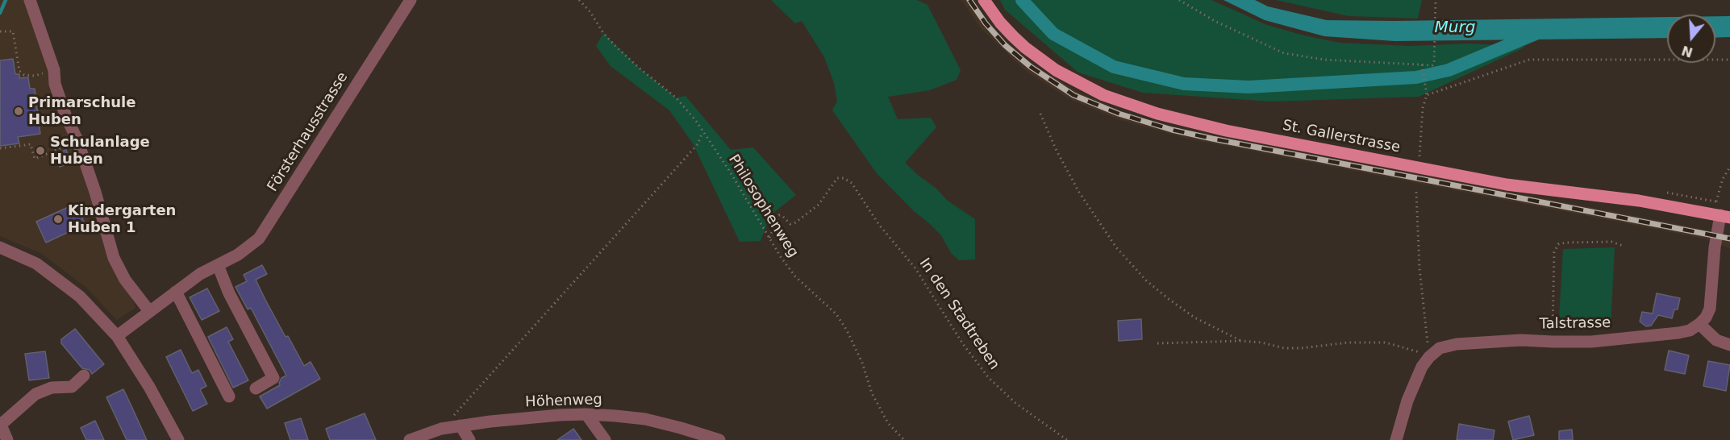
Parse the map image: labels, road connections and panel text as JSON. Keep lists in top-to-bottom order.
{
  "streets": {
    "main road": ["St. Gallerstrasse"],
    "street": ["Försterhausstrasse", "Talstrasse", "Höhenweg"],
    "path": ["Philosophenweg", "In den Stadtreben"]
  },
  "crossings": [
    ["Philosophenweg", "In den Stadtreben"]
  ],
  "water": ["Murg"],
  "places": ["Primarschule Huben", "Schulanlage Huben", "Kindergarten Huben 1"],
  "north": "bottom"
}
